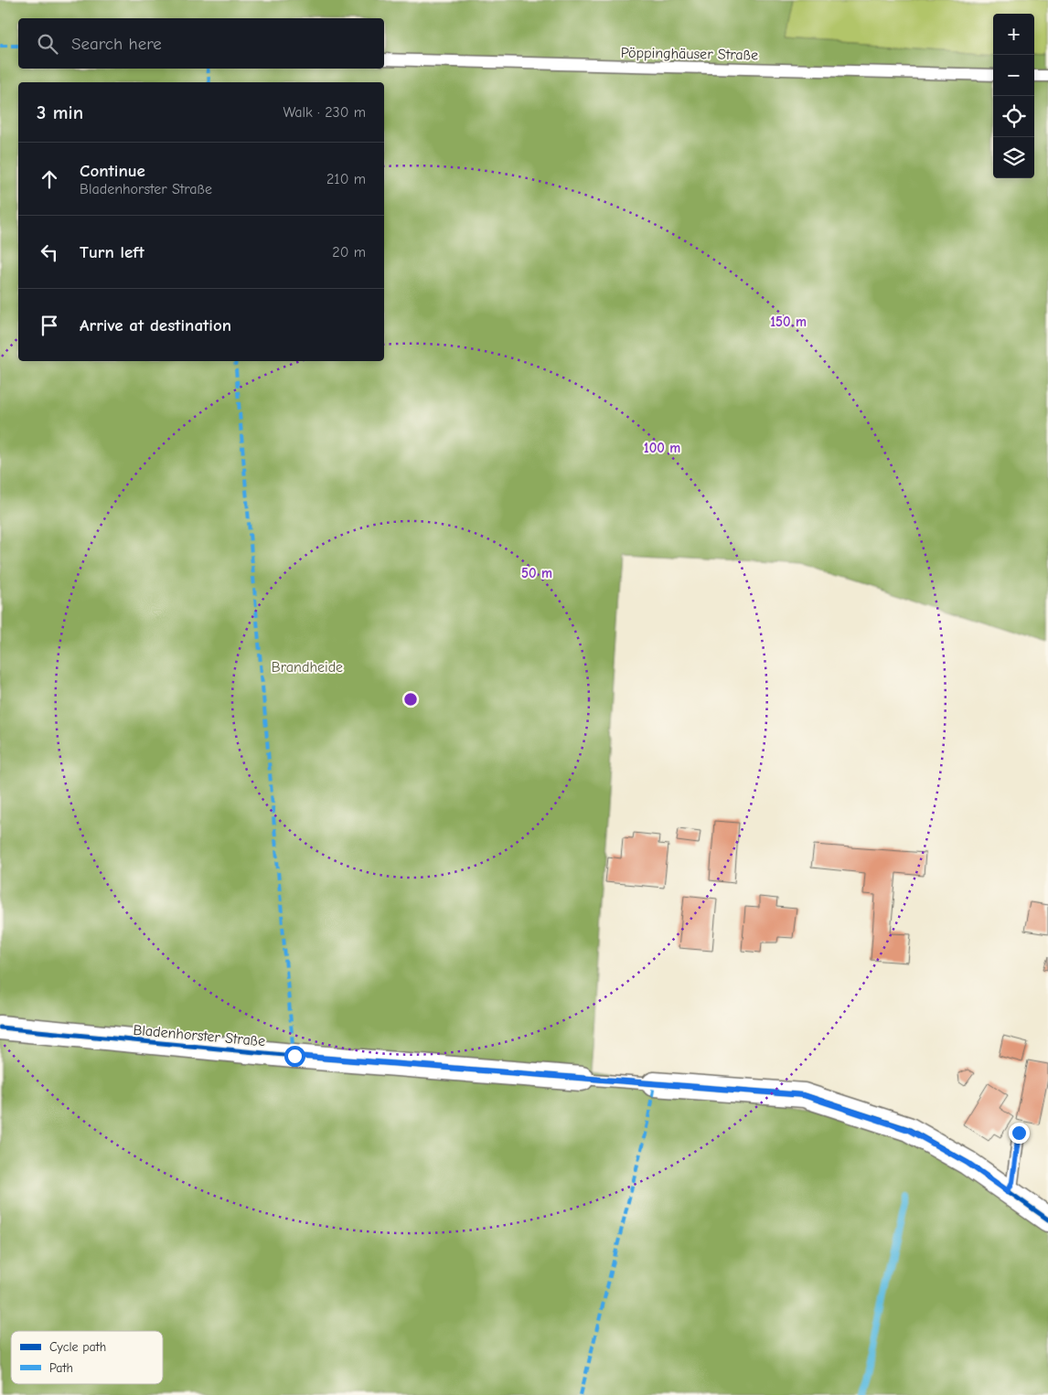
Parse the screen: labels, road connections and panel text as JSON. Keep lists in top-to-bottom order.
{
  "streets": {
    "street": ["Bladenhorster Straße"],
    "lane": ["Pöppinghäuser Straße"]
  },
  "parks": ["Brandheide"],
  "legend": ["Cycle path", "Path"],
  "page": {
    "map_buttons": ["+", "−"],
    "search": "Search here",
    "heading": ["3 min", "Walk · 230 m"],
    "list": [
      ["Continue", "Bladenhorster Straße", "210 m"],
      ["Turn left", "20 m"],
      "Arrive at destination"
    ]
  },
  "rings": ["150 m", "100 m", "50 m"]
}
